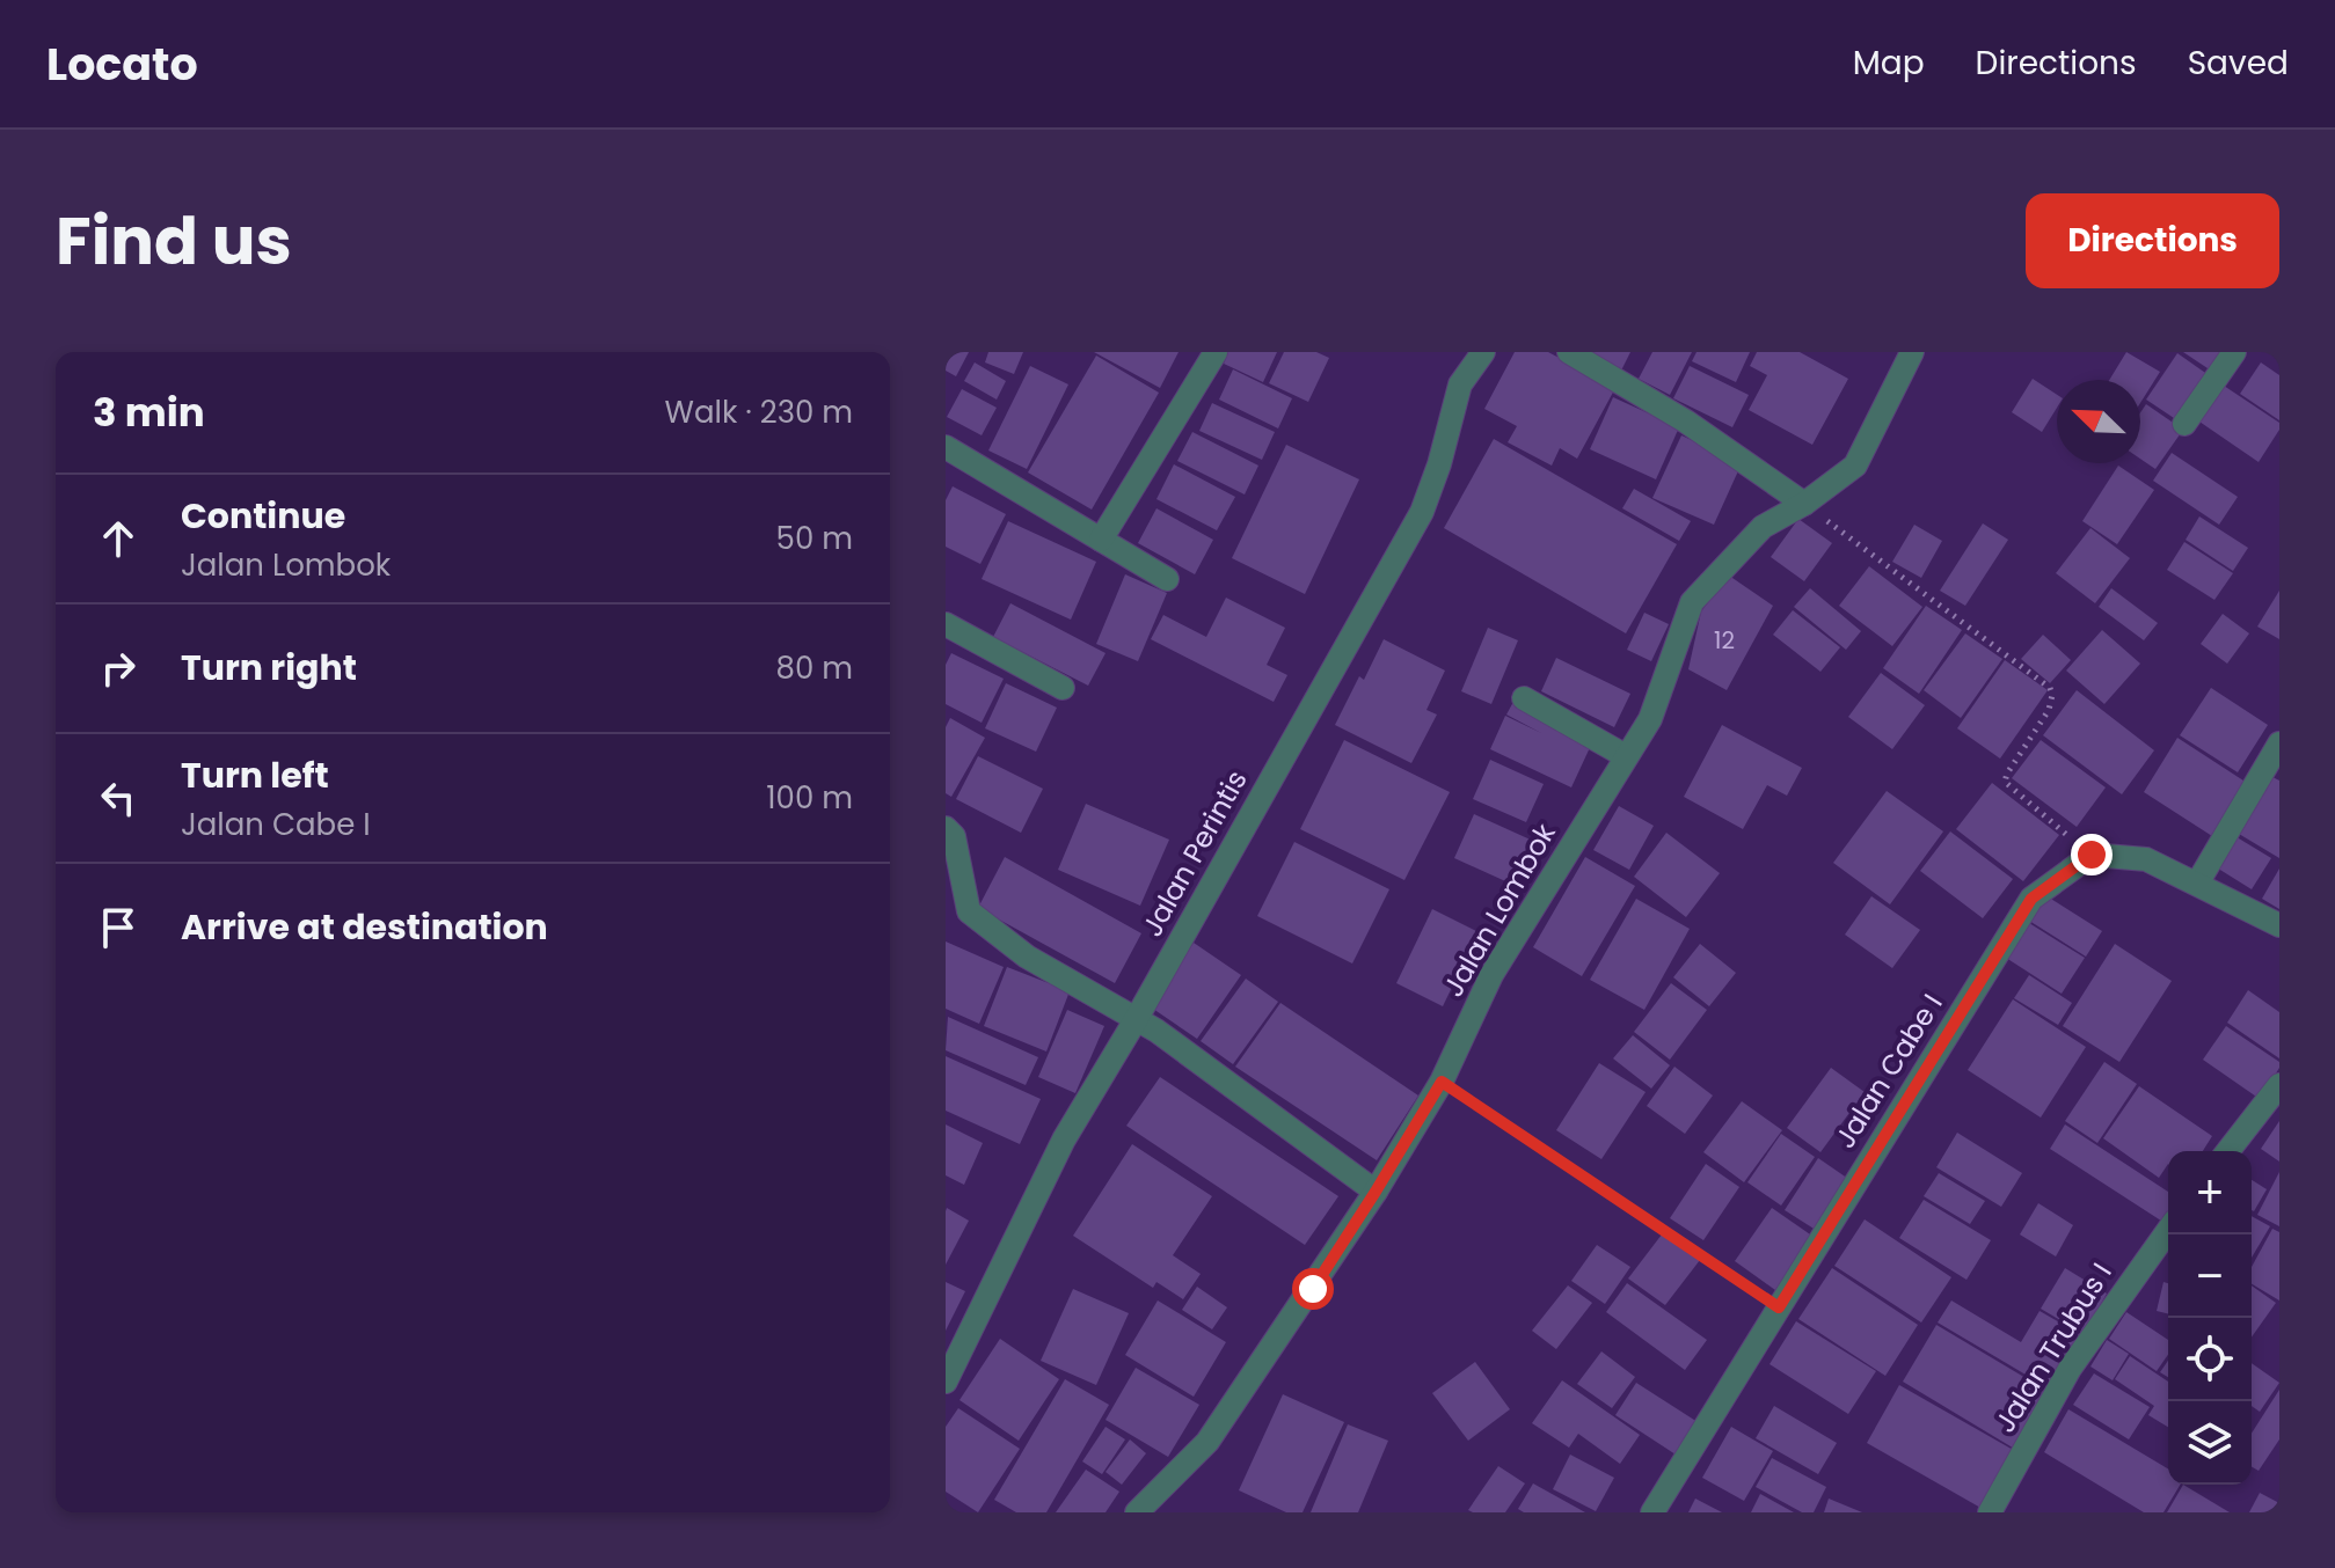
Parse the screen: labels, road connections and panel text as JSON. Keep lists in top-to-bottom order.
{
  "streets": {
    "street": [
      "Jalan Perintis",
      "Jalan Lombok",
      "Jalan Cabe I",
      "Jalan Trubus I"
    ]
  },
  "house_numbers": ["12"],
  "north": "top left",
  "page": {
    "header": "Locato",
    "nav": ["Map", "Directions", "Saved"],
    "title": "Find us",
    "buttons": "Directions",
    "heading": ["3 min", "Walk · 230 m"],
    "list": [
      ["Continue", "Jalan Lombok", "50 m"],
      ["Turn right", "80 m"],
      ["Turn left", "Jalan Cabe I", "100 m"],
      "Arrive at destination"
    ],
    "map_buttons": ["+", "−"]
  }
}
